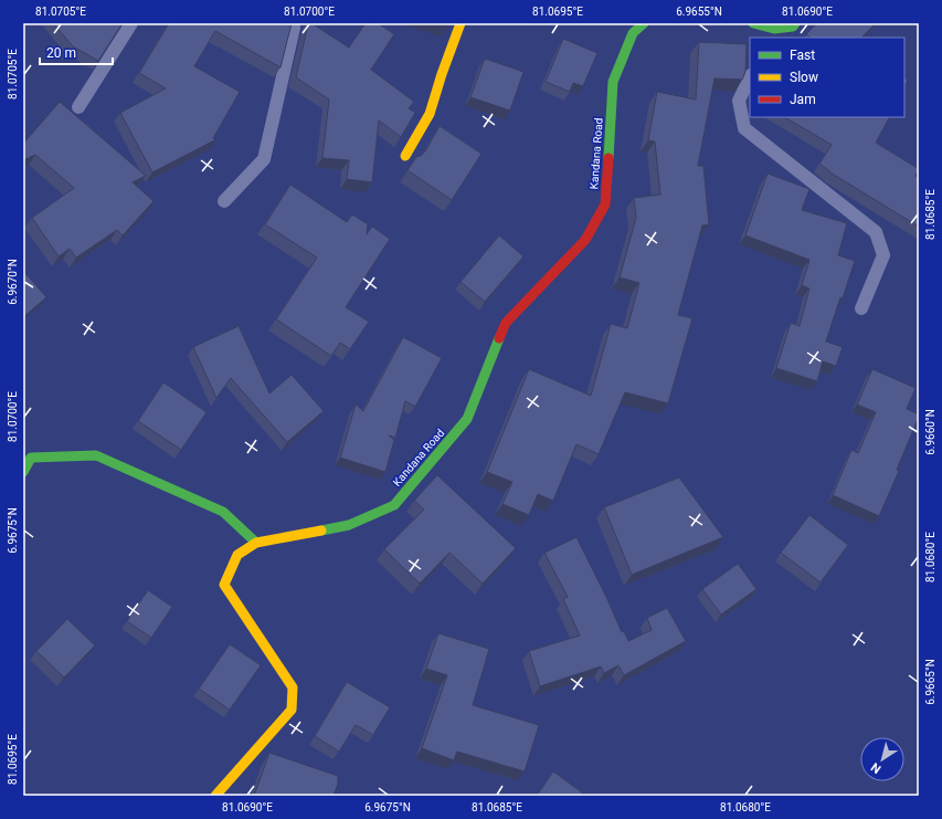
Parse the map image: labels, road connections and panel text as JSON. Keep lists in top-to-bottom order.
{
  "streets": {
    "street": ["Kandana Road"]
  },
  "legend": ["Fast", "Slow", "Jam"],
  "scale_bar": "20 m",
  "north": "bottom left",
  "coordinates": [
    "81.0705°E",
    "81.0700°E",
    "81.0695°E",
    "6.9655°N",
    "81.0690°E",
    "81.0685°E",
    "6.9670°N",
    "6.9660°N",
    "6.9675°N",
    "81.0680°E",
    "6.9665°N"
  ]
}
